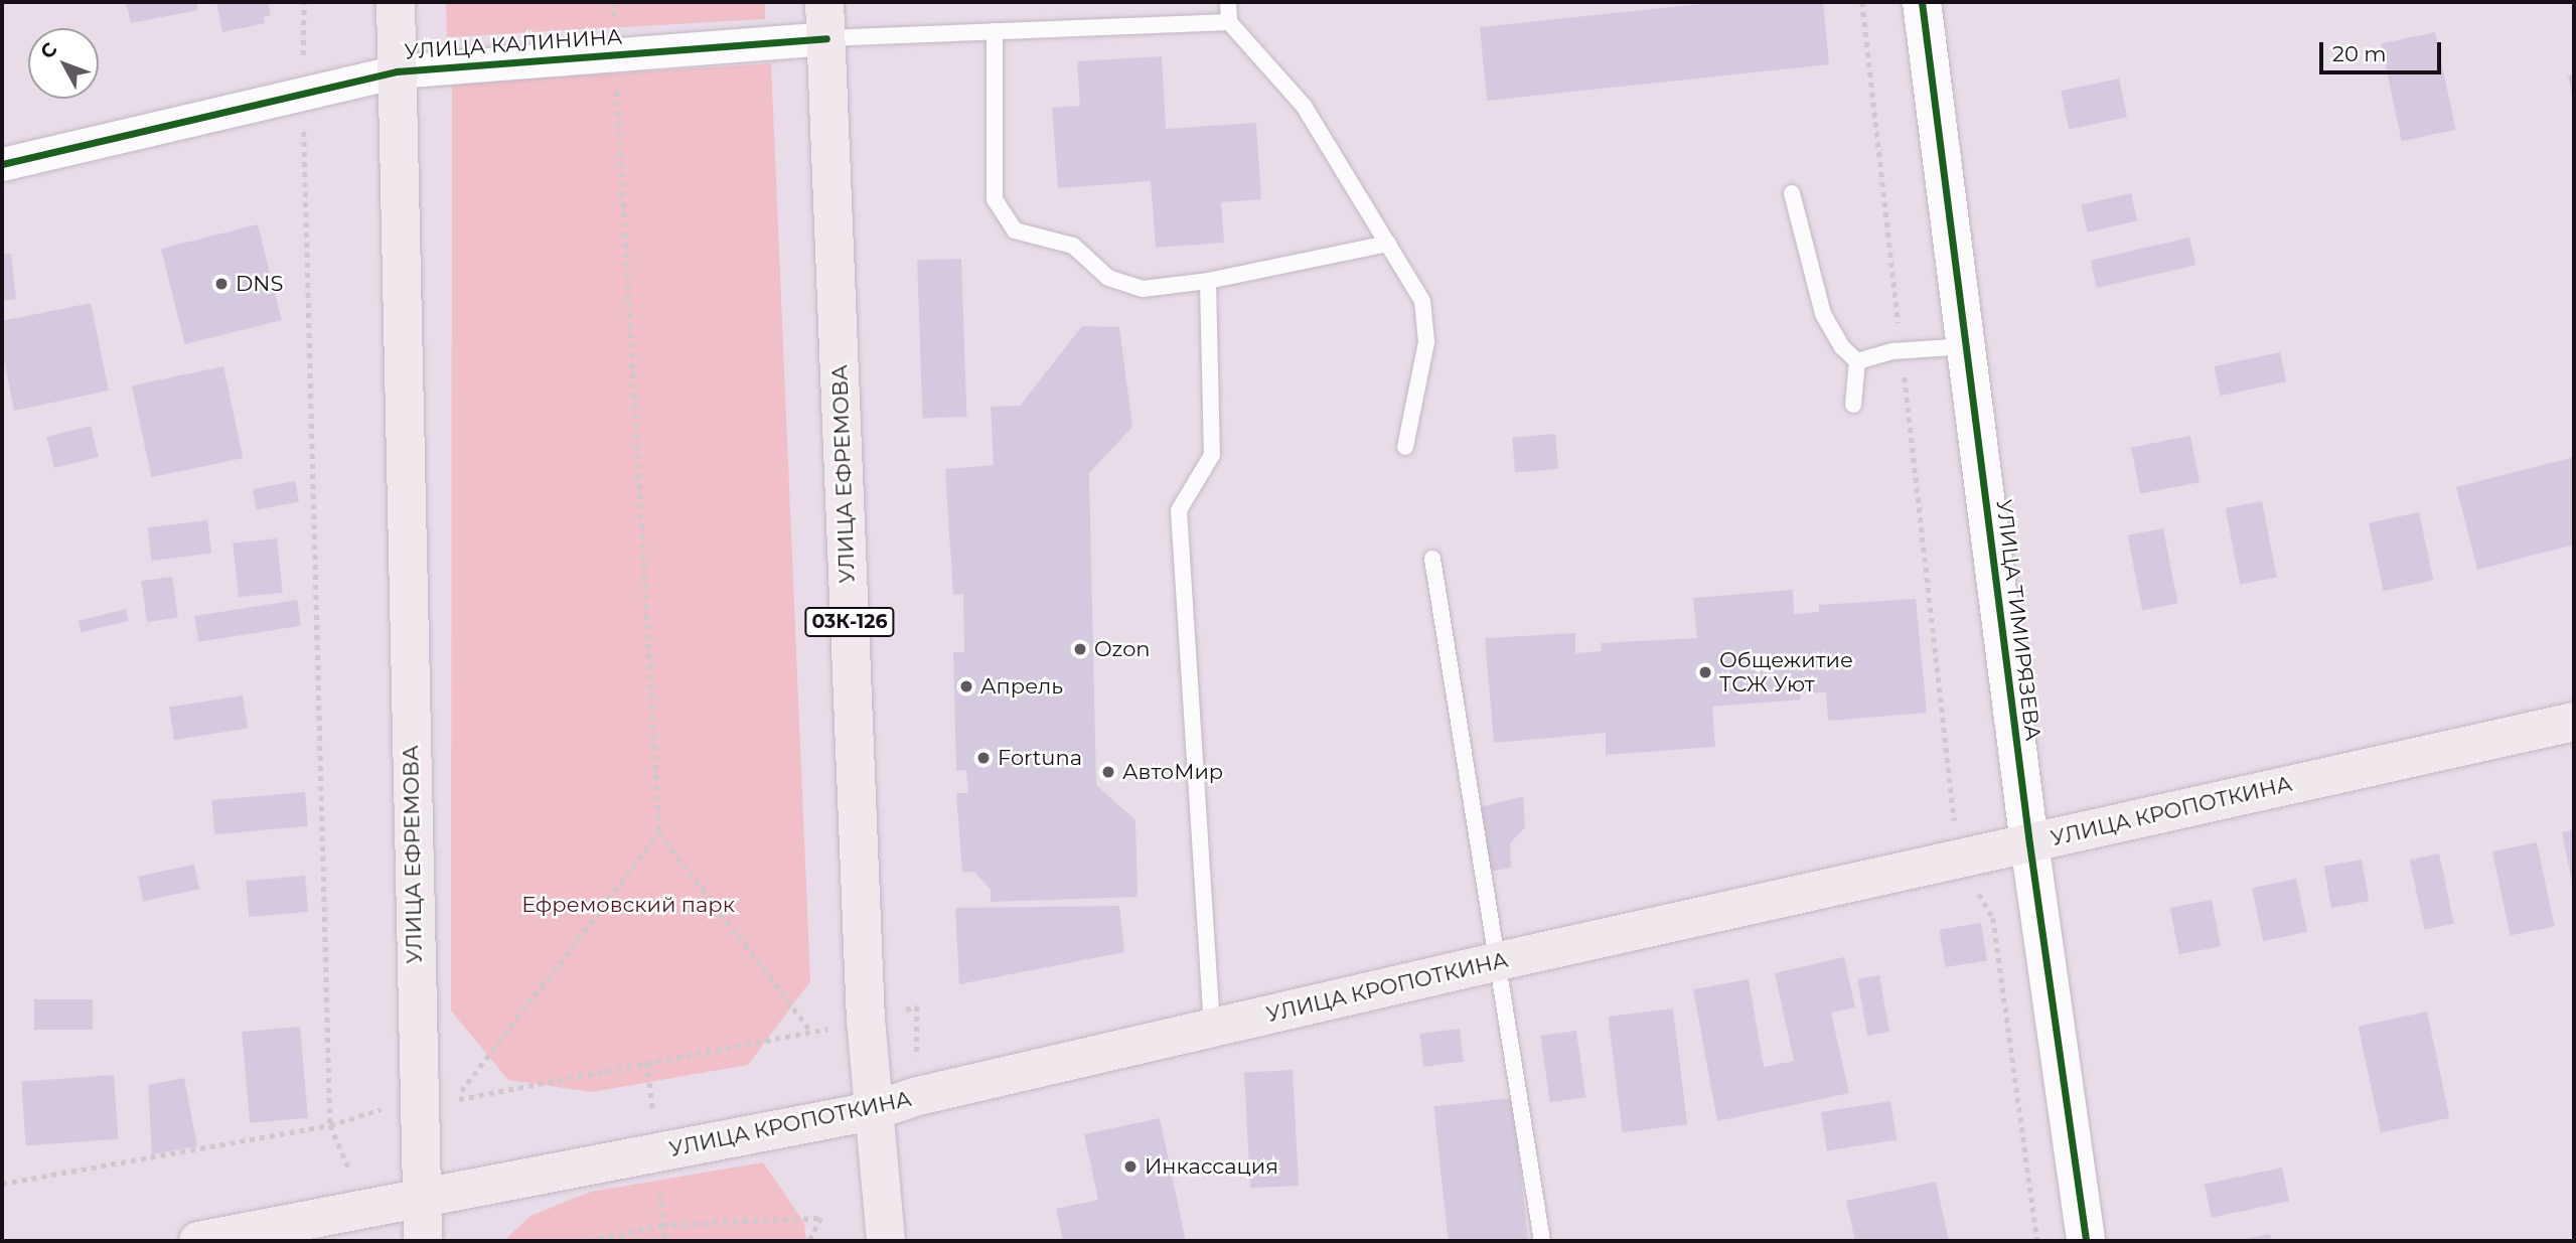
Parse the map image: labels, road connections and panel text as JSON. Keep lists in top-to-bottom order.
{
  "streets": {
    "main road": ["УЛИЦА ЕФРЕМОВА", "03К-126", "УЛИЦА КРОПОТКИНА"],
    "street": ["УЛИЦА КАЛИНИНА", "УЛИЦА ТИМИРЯЗЕВА"]
  },
  "crossings": [
    ["УЛИЦА КАЛИНИНА", "УЛИЦА ЕФРЕМОВА"],
    ["УЛИЦА ЕФРЕМОВА", "УЛИЦА КРОПОТКИНА"],
    ["УЛИЦА ТИМИРЯЗЕВА", "УЛИЦА КРОПОТКИНА"]
  ],
  "parks": ["Ефремовский парк"],
  "places": [
    "DNS",
    "Ozon",
    "Общежитие ТСЖ Уют",
    "Апрель",
    "Fortuna",
    "АвтоМир",
    "Инкассация"
  ],
  "scale_bar": "20 m",
  "north": "top left"
}
